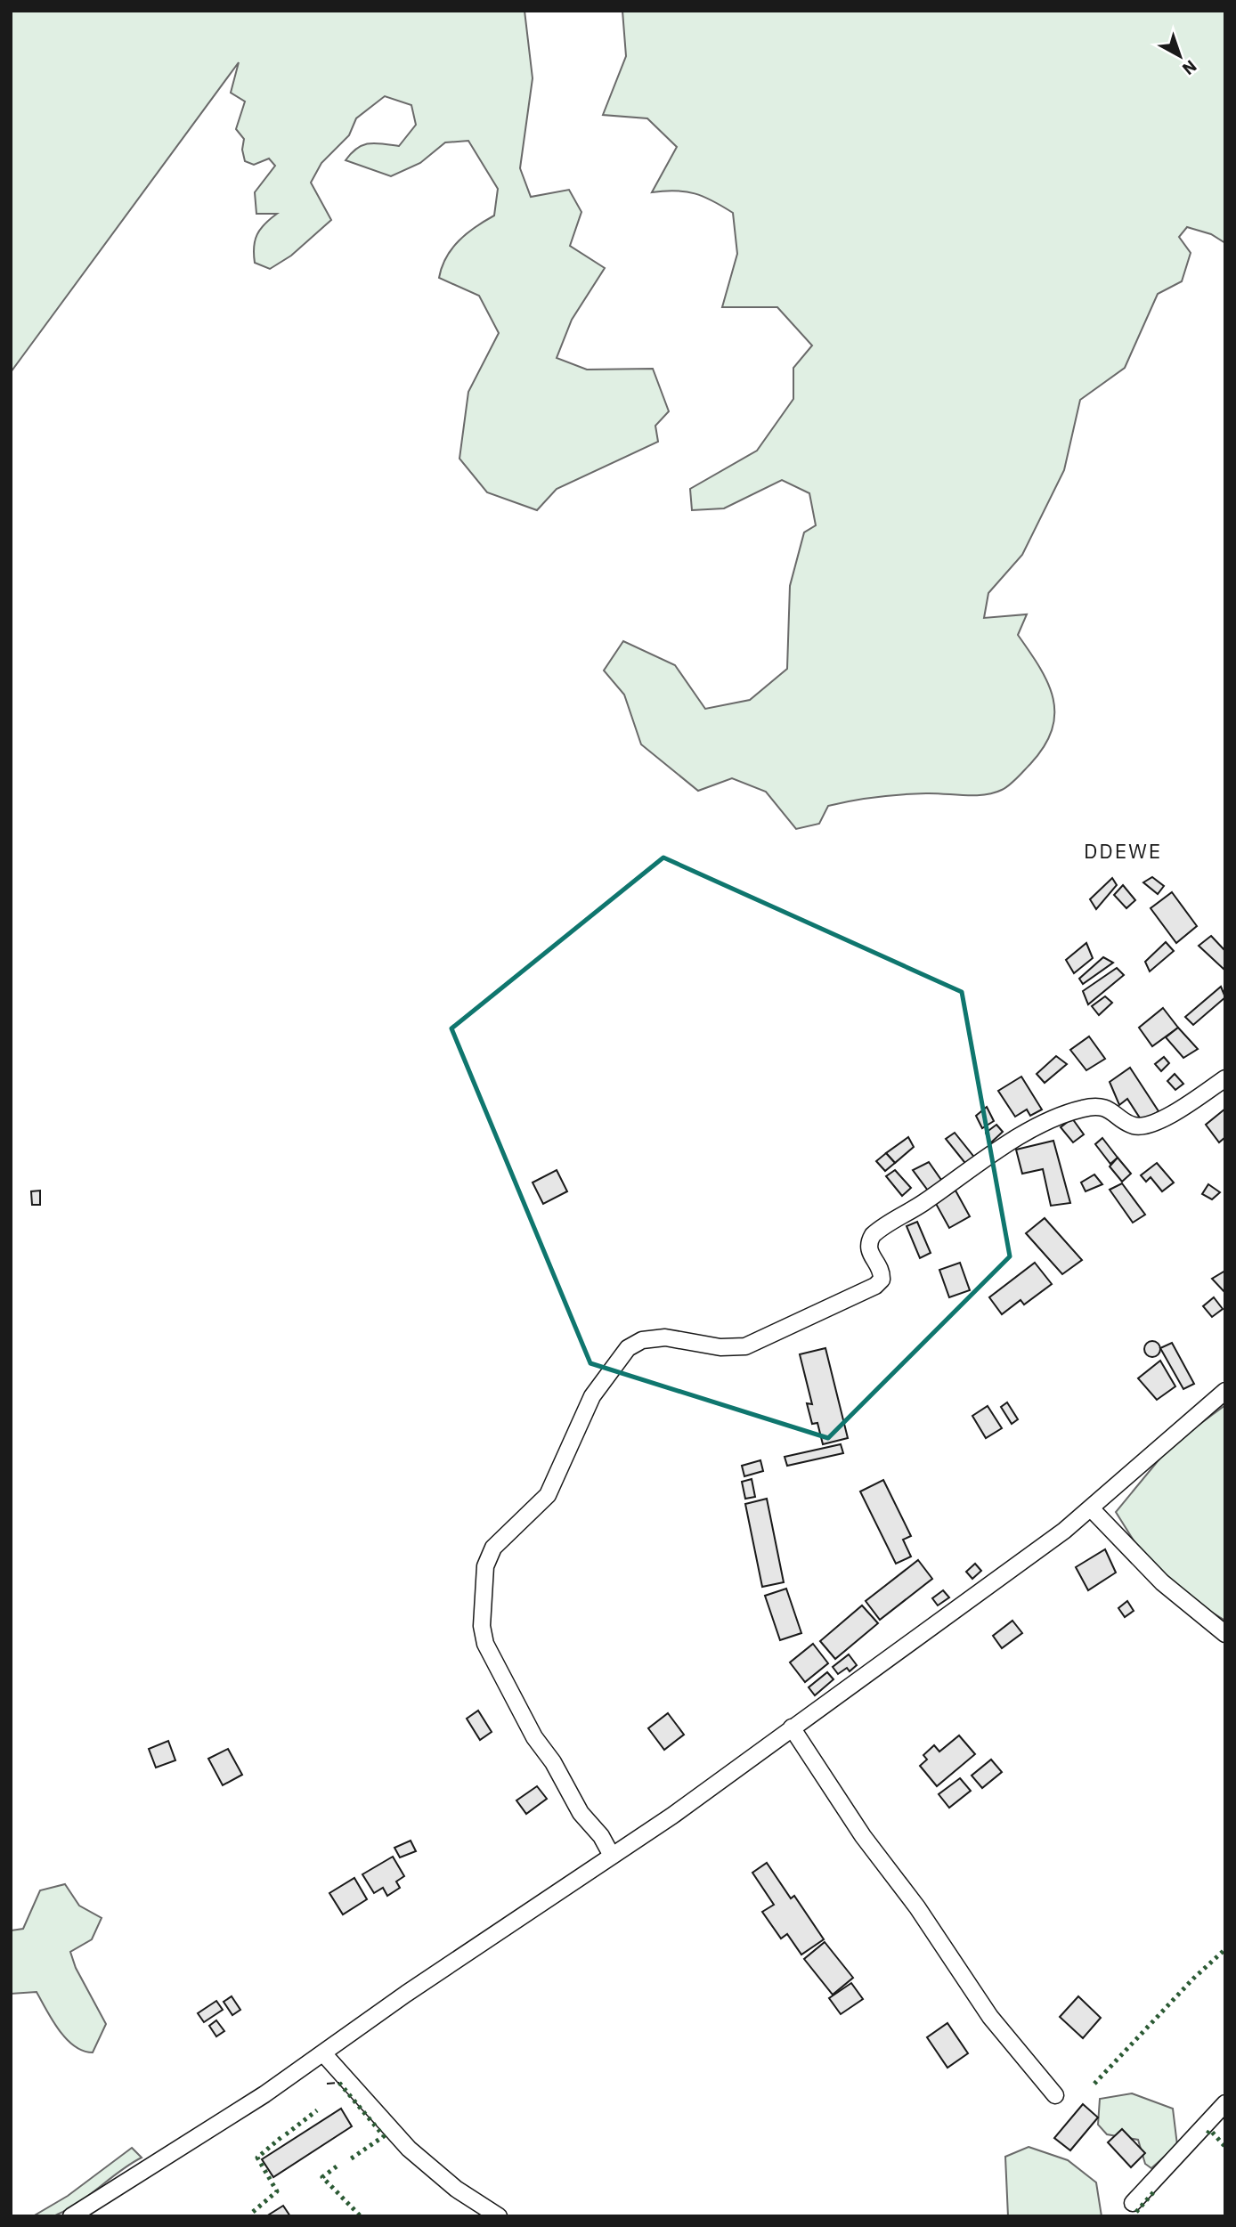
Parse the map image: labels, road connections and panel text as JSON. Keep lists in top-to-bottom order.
{
  "districts": ["DDEWE"],
  "north": "bottom right"
}
